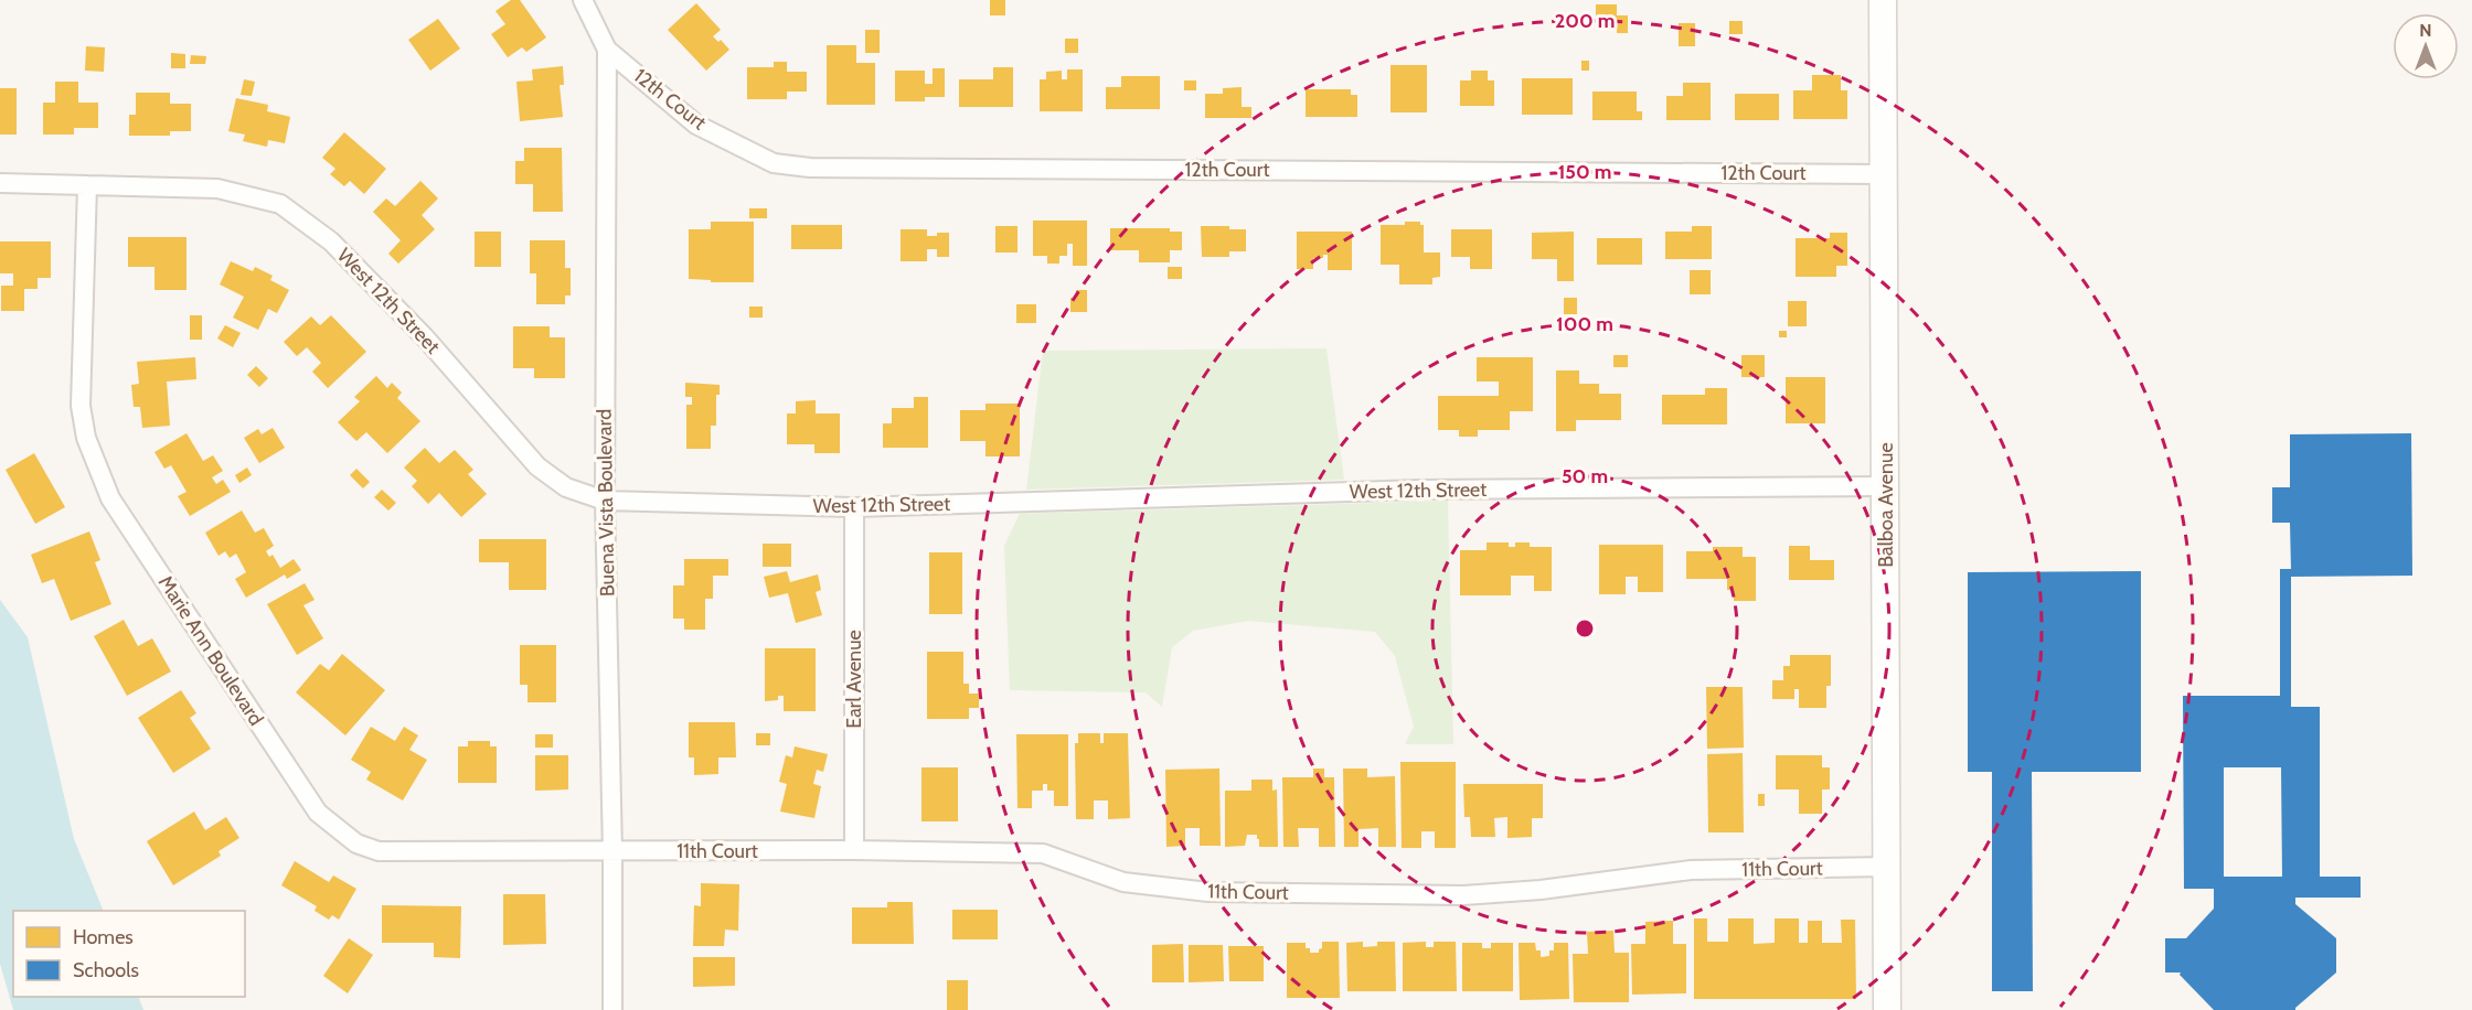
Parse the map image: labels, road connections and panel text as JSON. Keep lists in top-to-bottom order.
{
  "streets": {
    "street": [
      "12th Court",
      "West 12th Street",
      "Buena Vista Boulevard",
      "Balboa Avenue",
      "Marie Ann Boulevard",
      "Earl Avenue",
      "11th Court"
    ]
  },
  "crossings": [
    ["12th Court", "Buena Vista Boulevard"],
    ["12th Court", "Balboa Avenue"],
    ["West 12th Street", "Buena Vista Boulevard"],
    ["West 12th Street", "Balboa Avenue"],
    ["West 12th Street", "Marie Ann Boulevard"],
    ["West 12th Street", "Earl Avenue"],
    ["Buena Vista Boulevard", "Marie Ann Boulevard"],
    ["Buena Vista Boulevard", "11th Court"],
    ["Balboa Avenue", "11th Court"],
    ["Marie Ann Boulevard", "11th Court"],
    ["Earl Avenue", "11th Court"]
  ],
  "legend": ["Homes", "Schools"],
  "north": "top",
  "rings": [
    "200 m",
    "150 m",
    "100 m",
    "50 m"
  ]
}
